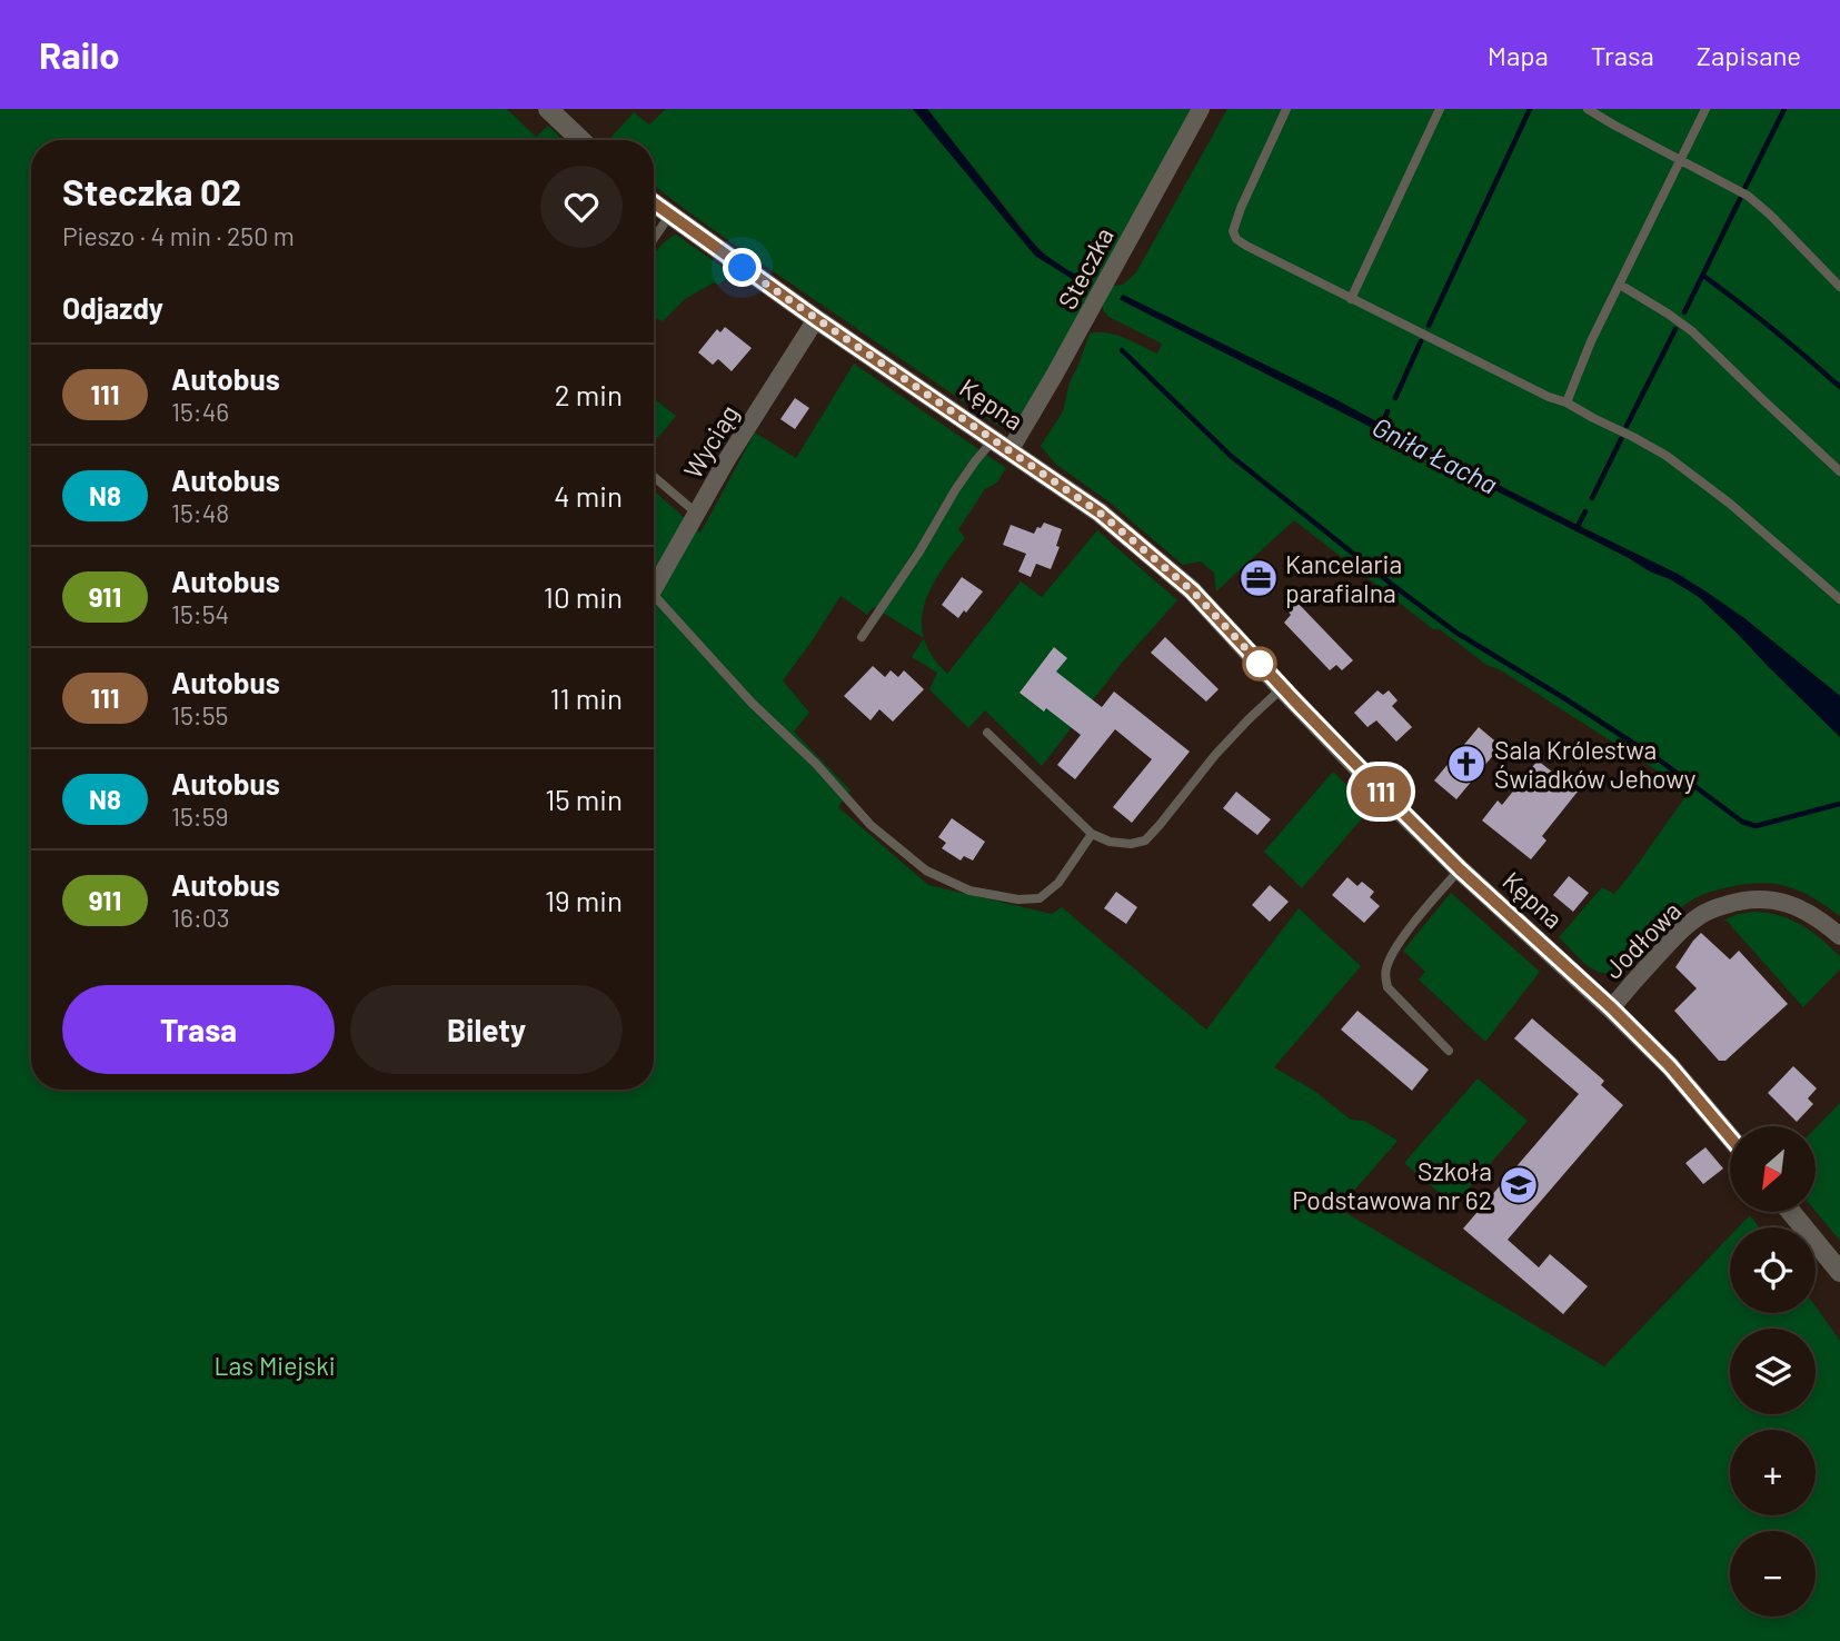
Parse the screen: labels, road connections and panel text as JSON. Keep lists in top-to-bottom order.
{
  "streets": {
    "street": [
      "Steczka",
      "Kępna",
      "Wyciąg",
      "Jodłowa"
    ]
  },
  "crossings": [
    ["Steczka", "Kępna"],
    ["Kępna", "Wyciąg"],
    ["Kępna", "Jodłowa"]
  ],
  "water": ["Gniła Łacha"],
  "parks": ["Las Miejski"],
  "places": {
    "office": ["Kancelaria parafialna"],
    "church": ["Sala Królestwa Świadków Jehowy"],
    "school or university": ["Szkoła Podstawowa nr 62"]
  },
  "lines": ["bus line 111"],
  "north": "bottom left",
  "page": {
    "header": "Railo",
    "nav": ["Mapa", "Trasa", "Zapisane"],
    "on_map": "111",
    "heading": [
      ["Steczka 02", "Pieszo · 4 min · 250 m"],
      "Odjazdy"
    ],
    "list": [
      {
        "mark": "111",
        "name": "Autobus",
        "note": "15:46",
        "value": "2 min"
      },
      {
        "mark": "N8",
        "name": "Autobus",
        "note": "15:48",
        "value": "4 min"
      },
      {
        "mark": "911",
        "name": "Autobus",
        "note": "15:54",
        "value": "10 min"
      },
      {
        "mark": "111",
        "name": "Autobus",
        "note": "15:55",
        "value": "11 min"
      },
      {
        "mark": "N8",
        "name": "Autobus",
        "note": "15:59",
        "value": "15 min"
      },
      {
        "mark": "911",
        "name": "Autobus",
        "note": "16:03",
        "value": "19 min"
      }
    ],
    "buttons": ["Trasa", "Bilety"],
    "map_buttons": ["+", "−"]
  }
}
